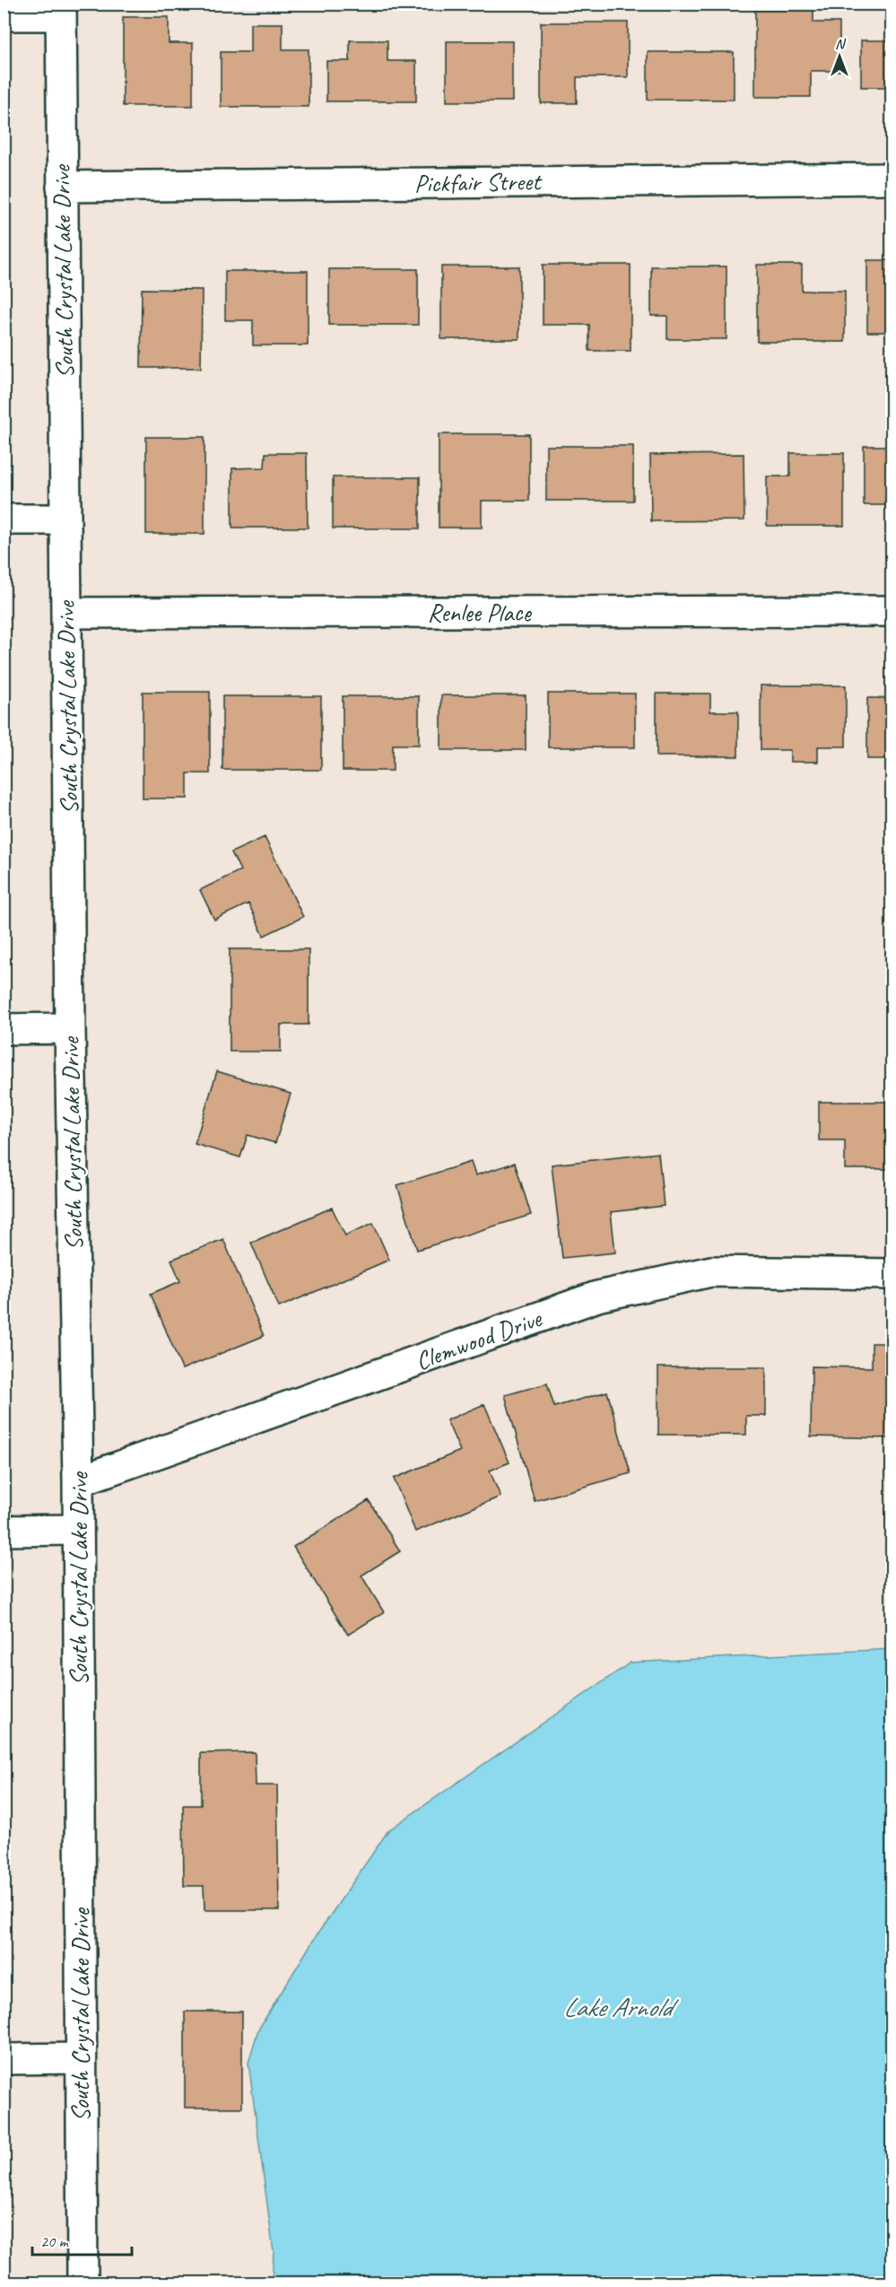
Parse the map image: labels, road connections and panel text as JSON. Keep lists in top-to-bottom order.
{
  "streets": {
    "street": [
      "Pickfair Street",
      "South Crystal Lake Drive",
      "Renlee Place",
      "Clemwood Drive"
    ]
  },
  "crossings": [
    ["Pickfair Street", "South Crystal Lake Drive"],
    ["South Crystal Lake Drive", "Renlee Place"],
    ["South Crystal Lake Drive", "Clemwood Drive"]
  ],
  "water": ["Lake Arnold"],
  "scale_bar": "20 m",
  "north": "top"
}
